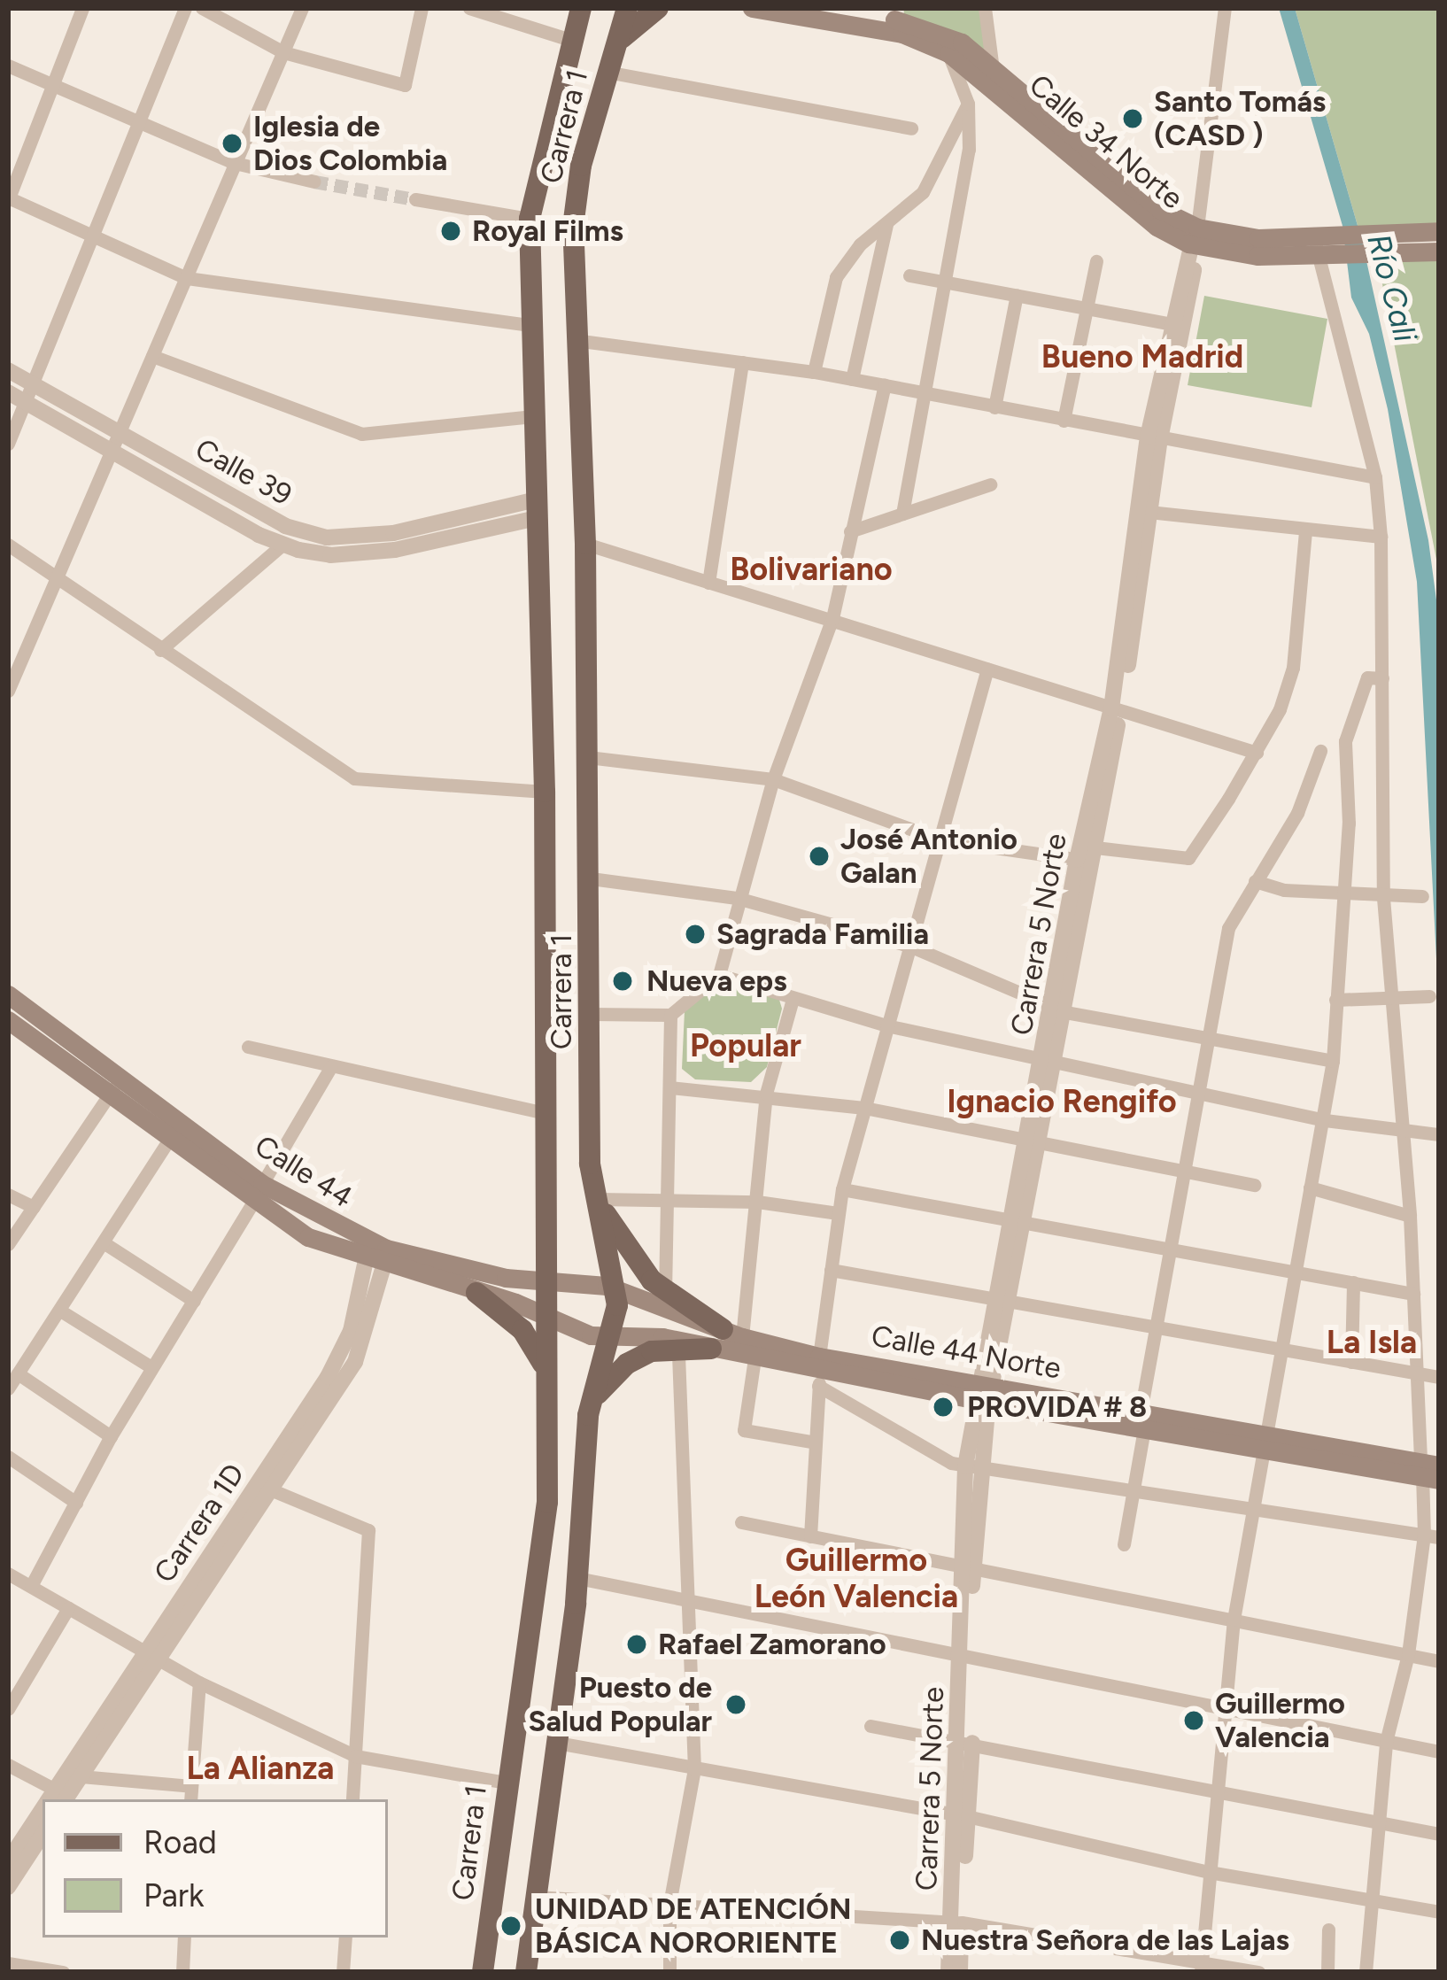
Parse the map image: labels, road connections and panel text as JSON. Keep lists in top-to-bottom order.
{
  "streets": {
    "main road": [
      "Carrera 1",
      "Calle 34 Norte",
      "Calle 44",
      "Calle 44 Norte"
    ],
    "street": ["Calle 39", "Carrera 5 Norte", "Carrera 1D"]
  },
  "crossings": [
    ["Carrera 1", "Calle 39"],
    ["Carrera 1", "Calle 44"],
    ["Carrera 1", "Calle 44 Norte"],
    ["Calle 34 Norte", "Carrera 5 Norte"],
    ["Carrera 5 Norte", "Calle 44 Norte"],
    ["Calle 44", "Calle 44 Norte"],
    ["Calle 44", "Carrera 1D"]
  ],
  "districts": [
    "Bueno Madrid",
    "Bolivariano",
    "Popular",
    "Ignacio Rengifo",
    "La Isla",
    "Guillermo León Valencia",
    "La Alianza"
  ],
  "water": ["Río Cali"],
  "places": [
    "Santo Tomás (CASD )",
    "Iglesia de Dios Colombia",
    "Royal Films",
    "José Antonio Galan",
    "Sagrada Familia",
    "Nueva eps",
    "PROVIDA # 8",
    "Rafael Zamorano",
    "Puesto de Salud Popular",
    "Guillermo Valencia",
    "UNIDAD DE ATENCIÓN BÁSICA NORORIENTE",
    "Nuestra Señora de las Lajas"
  ],
  "legend": ["Road", "Park"]
}
